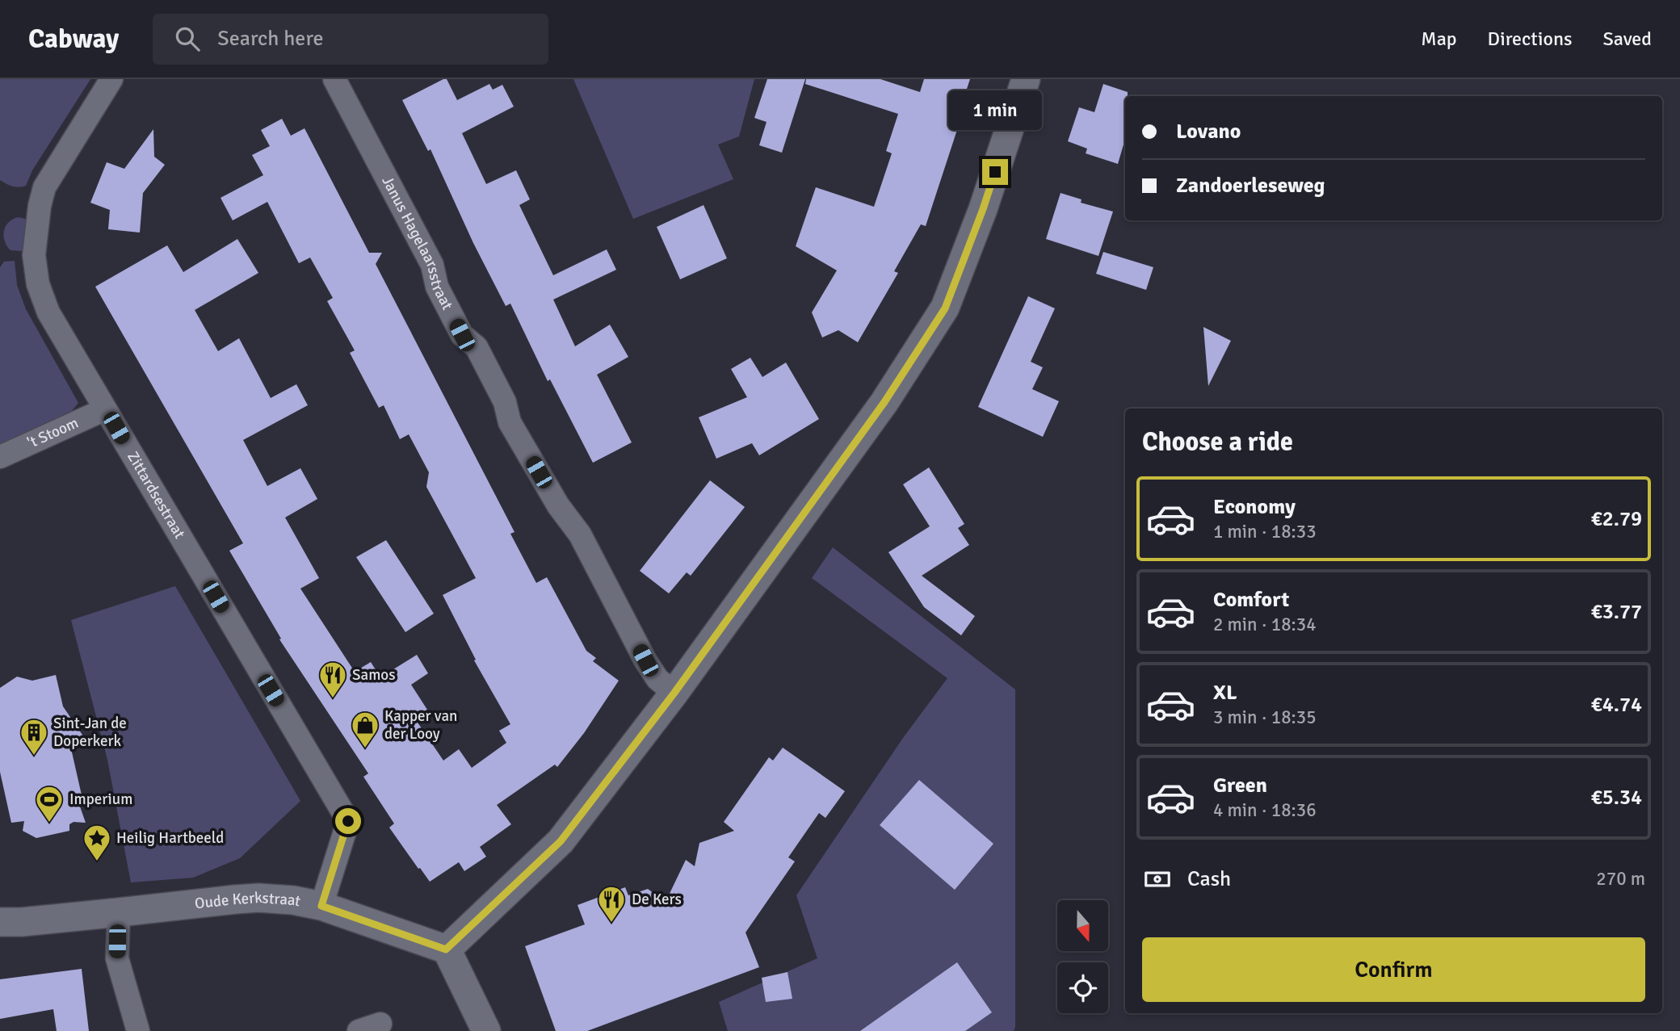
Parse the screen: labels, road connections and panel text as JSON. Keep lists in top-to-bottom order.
{
  "streets": {
    "street": [
      "Janus Hagelaarsstraat",
      "'t Stoom",
      "Zittardsestraat",
      "Oude Kerkstraat"
    ]
  },
  "crossings": [
    ["'t Stoom", "Zittardsestraat"],
    ["Zittardsestraat", "Oude Kerkstraat"]
  ],
  "places": {
    "restaurant": ["Samos", "De Kers"],
    "shop": ["Kapper van der Looy"],
    "building": ["Sint-Jan de Doperkerk"],
    "sports": ["Imperium"],
    "place": ["Heilig Hartbeeld"]
  },
  "north": "bottom",
  "page": {
    "header": "Cabway",
    "search": "Search here",
    "nav": ["Map", "Directions", "Saved"],
    "bubble": "1 min",
    "banner": ["Lovano", "Zandoerleseweg"],
    "heading": "Choose a ride",
    "list": [
      {
        "name": "Economy",
        "note": "1 min · 18:33",
        "value": "€2.79"
      },
      {
        "name": "Comfort",
        "note": "2 min · 18:34",
        "value": "€3.77"
      },
      {
        "name": "XL",
        "note": "3 min · 18:35",
        "value": "€4.74"
      },
      {
        "name": "Green",
        "note": "4 min · 18:36",
        "value": "€5.34"
      }
    ],
    "pay": ["Cash", "270 m"],
    "buttons": "Confirm"
  }
}
